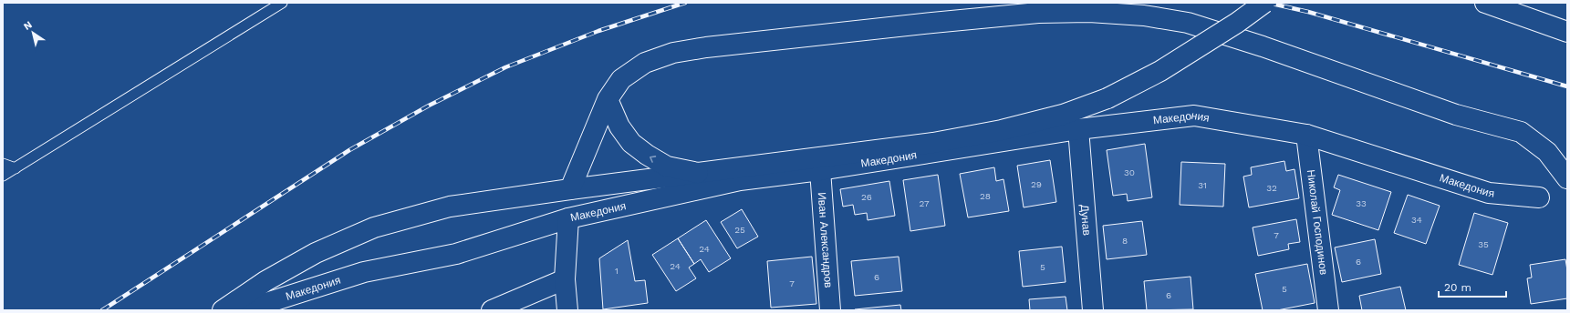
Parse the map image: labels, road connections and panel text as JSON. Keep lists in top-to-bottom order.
{
  "streets": {
    "main road": [
      "Македония",
      "Дунав",
      "Николай Господинов",
      "Иван Александров"
    ]
  },
  "crossings": [
    ["Македония", "Дунав"],
    ["Македония", "Николай Господинов"],
    ["Македония", "Иван Александров"]
  ],
  "house_numbers": [
    "30",
    "29",
    "31",
    "32",
    "28",
    "26",
    "27",
    "33",
    "34",
    "25",
    "7",
    "8",
    "35",
    "24",
    "6",
    "24",
    "5",
    "1",
    "6",
    "7",
    "5",
    "6"
  ],
  "scale_bar": "20 m",
  "north": "top left"
}
